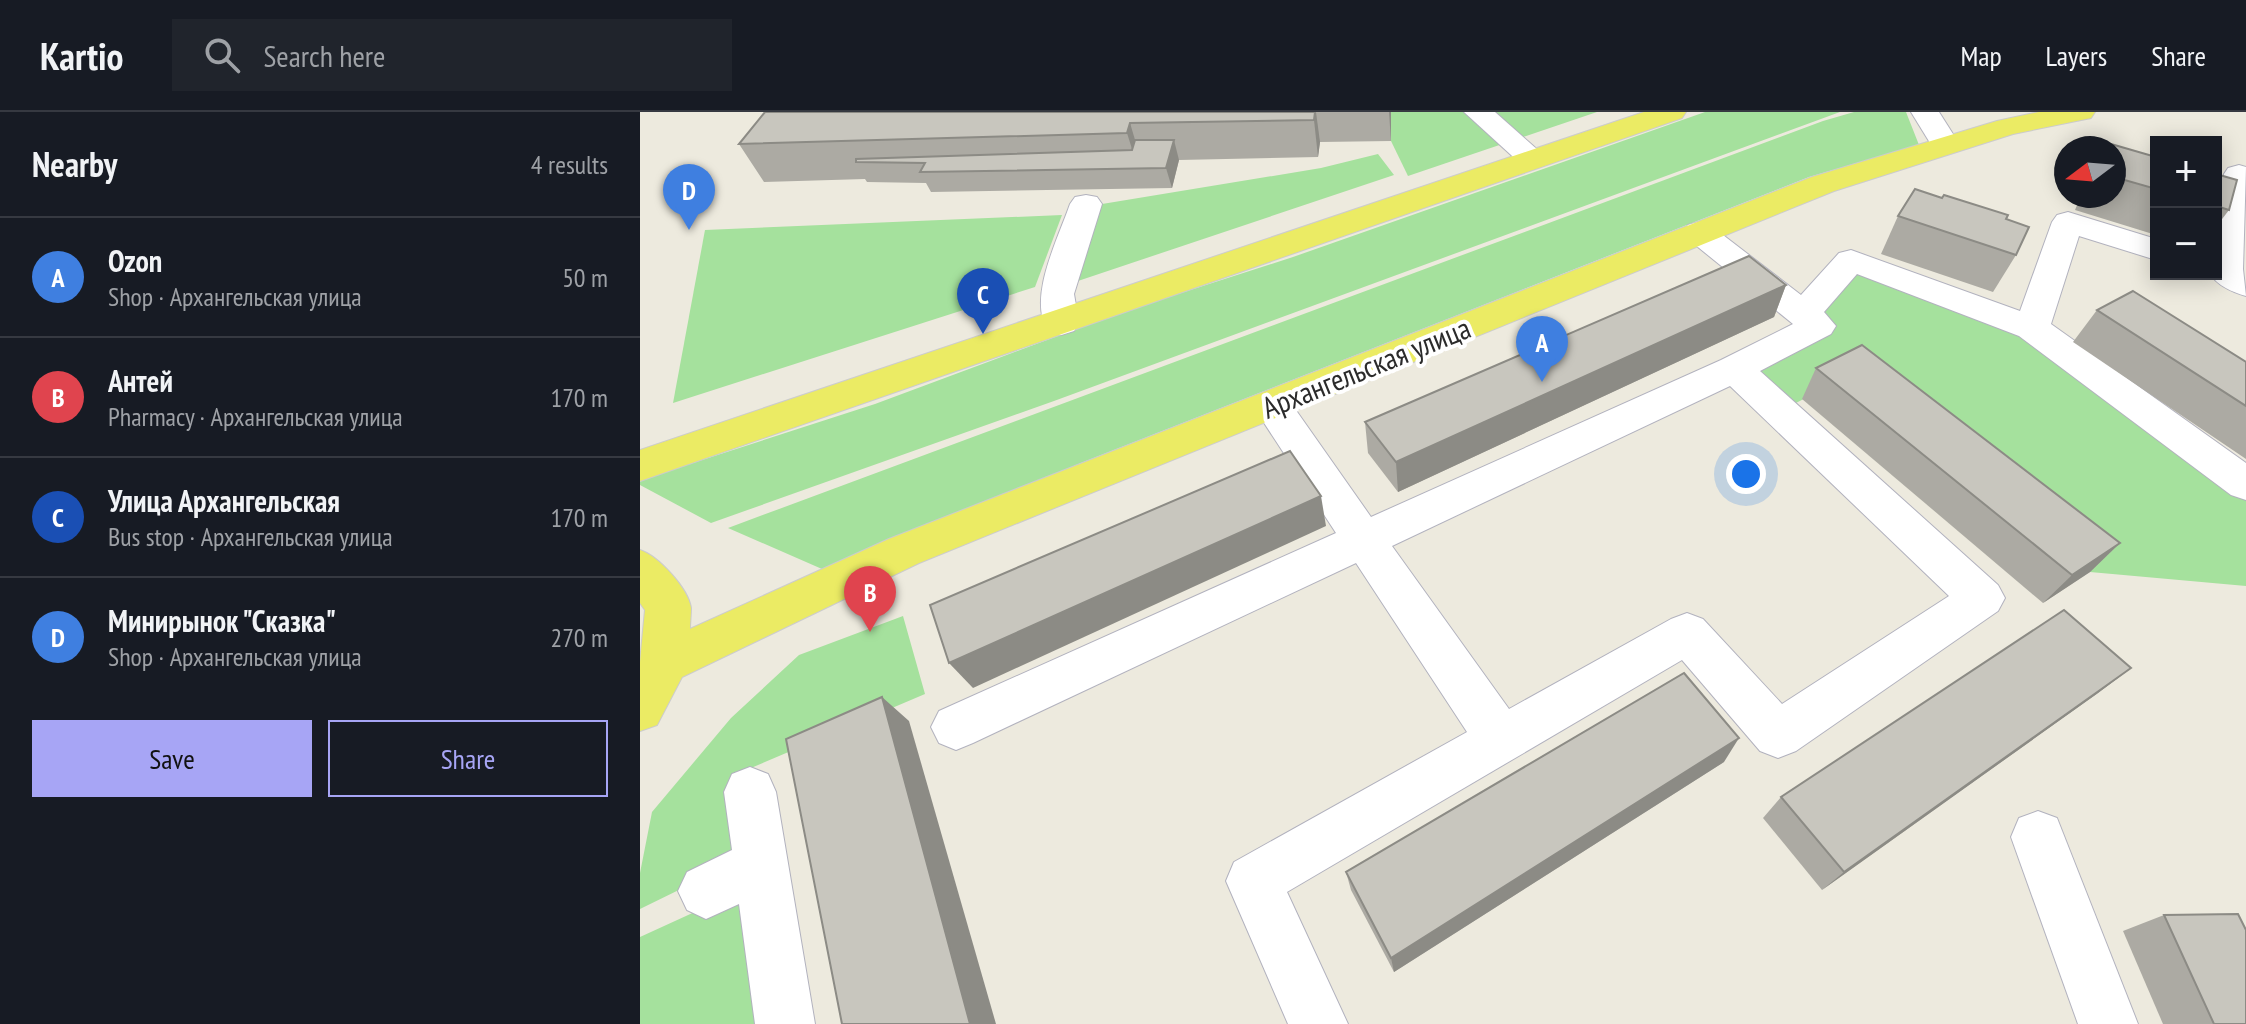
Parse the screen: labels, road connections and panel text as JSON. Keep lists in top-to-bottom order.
{
  "streets": {
    "main road": ["Архангельская улица"]
  },
  "north": "left",
  "page": {
    "header": "Kartio",
    "search": "Search here",
    "nav": ["Map", "Layers", "Share"],
    "heading": ["Nearby", "4 results"],
    "map_buttons": ["+", "−"],
    "pins": [
      "D",
      "C",
      "A",
      "B"
    ],
    "list": [
      {
        "mark": "A",
        "name": "Ozon",
        "note": "Shop · Архангельская улица",
        "value": "50 m"
      },
      {
        "mark": "B",
        "name": "Антей",
        "note": "Pharmacy · Архангельская улица",
        "value": "170 m"
      },
      {
        "mark": "C",
        "name": "Улица Архангельская",
        "note": "Bus stop · Архангельская улица",
        "value": "170 m"
      },
      {
        "mark": "D",
        "name": "Минирынок \"Сказка\"",
        "note": "Shop · Архангельская улица",
        "value": "270 m"
      }
    ],
    "buttons": ["Save", "Share"]
  }
}
